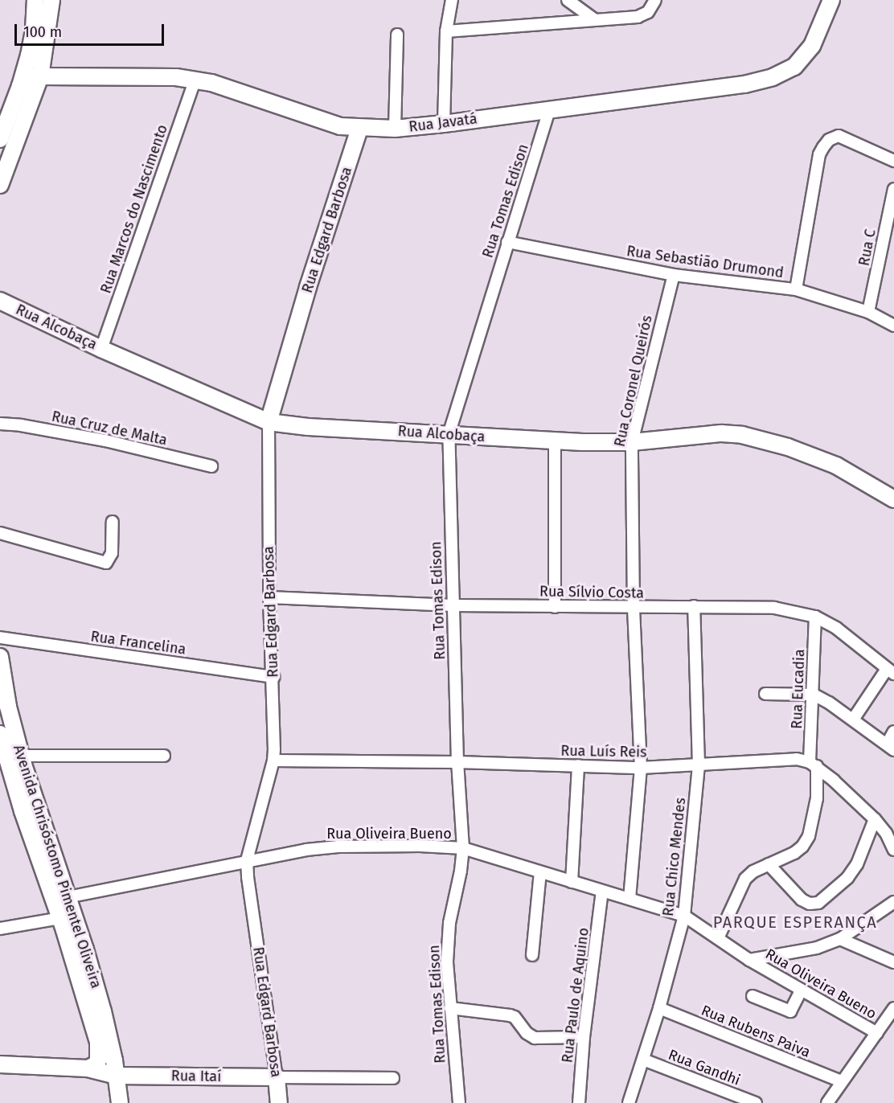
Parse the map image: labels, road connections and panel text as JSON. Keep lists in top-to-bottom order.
{
  "streets": {
    "main road": [
      "Rua Javatá",
      "Rua Edgard Barbosa",
      "Rua Alcobaça",
      "Avenida Chrisóstomo Pimentel Oliveira",
      "Rua Itaí"
    ],
    "street": [
      "Rua Tomas Edison",
      "Rua Marcos do Nascimento",
      "Rua C",
      "Rua Sebastião Drumond",
      "Rua Coronel Queirós",
      "Rua Cruz de Malta",
      "Rua Sílvio Costa",
      "Rua Francelina",
      "Rua Eucadia",
      "Rua Luís Reis",
      "Rua Oliveira Bueno",
      "Rua Chico Mendes",
      "Rua Paulo de Aquino",
      "Rua Rubens Paiva",
      "Rua Gandhi"
    ]
  },
  "crossings": [
    ["Rua Javatá", "Rua Tomas Edison"],
    ["Rua Javatá", "Rua Marcos do Nascimento"],
    ["Rua Javatá", "Rua Edgard Barbosa"],
    ["Rua Tomas Edison", "Rua Sebastião Drumond"],
    ["Rua Tomas Edison", "Rua Alcobaça"],
    ["Rua Tomas Edison", "Rua Sílvio Costa"],
    ["Rua Tomas Edison", "Rua Luís Reis"],
    ["Rua Tomas Edison", "Rua Oliveira Bueno"],
    ["Rua Marcos do Nascimento", "Rua Alcobaça"],
    ["Rua Edgard Barbosa", "Rua Alcobaça"],
    ["Rua Edgard Barbosa", "Rua Sílvio Costa"],
    ["Rua Edgard Barbosa", "Rua Francelina"],
    ["Rua Edgard Barbosa", "Rua Luís Reis"],
    ["Rua Edgard Barbosa", "Rua Oliveira Bueno"],
    ["Rua Edgard Barbosa", "Rua Itaí"],
    ["Rua C", "Rua Sebastião Drumond"],
    ["Rua Sebastião Drumond", "Rua Coronel Queirós"],
    ["Rua Alcobaça", "Rua Coronel Queirós"],
    ["Rua Coronel Queirós", "Rua Sílvio Costa"],
    ["Rua Coronel Queirós", "Rua Luís Reis"],
    ["Rua Coronel Queirós", "Rua Oliveira Bueno"],
    ["Rua Sílvio Costa", "Rua Eucadia"],
    ["Rua Sílvio Costa", "Rua Chico Mendes"],
    ["Rua Eucadia", "Rua Luís Reis"],
    ["Rua Eucadia", "Rua Oliveira Bueno"],
    ["Rua Luís Reis", "Rua Chico Mendes"],
    ["Rua Oliveira Bueno", "Rua Chico Mendes"],
    ["Rua Oliveira Bueno", "Avenida Chrisóstomo Pimentel Oliveira"],
    ["Rua Oliveira Bueno", "Rua Paulo de Aquino"],
    ["Rua Chico Mendes", "Rua Rubens Paiva"],
    ["Rua Chico Mendes", "Rua Gandhi"],
    ["Avenida Chrisóstomo Pimentel Oliveira", "Rua Itaí"]
  ],
  "districts": ["PARQUE ESPERANÇA"],
  "scale_bar": "100 m"
}
